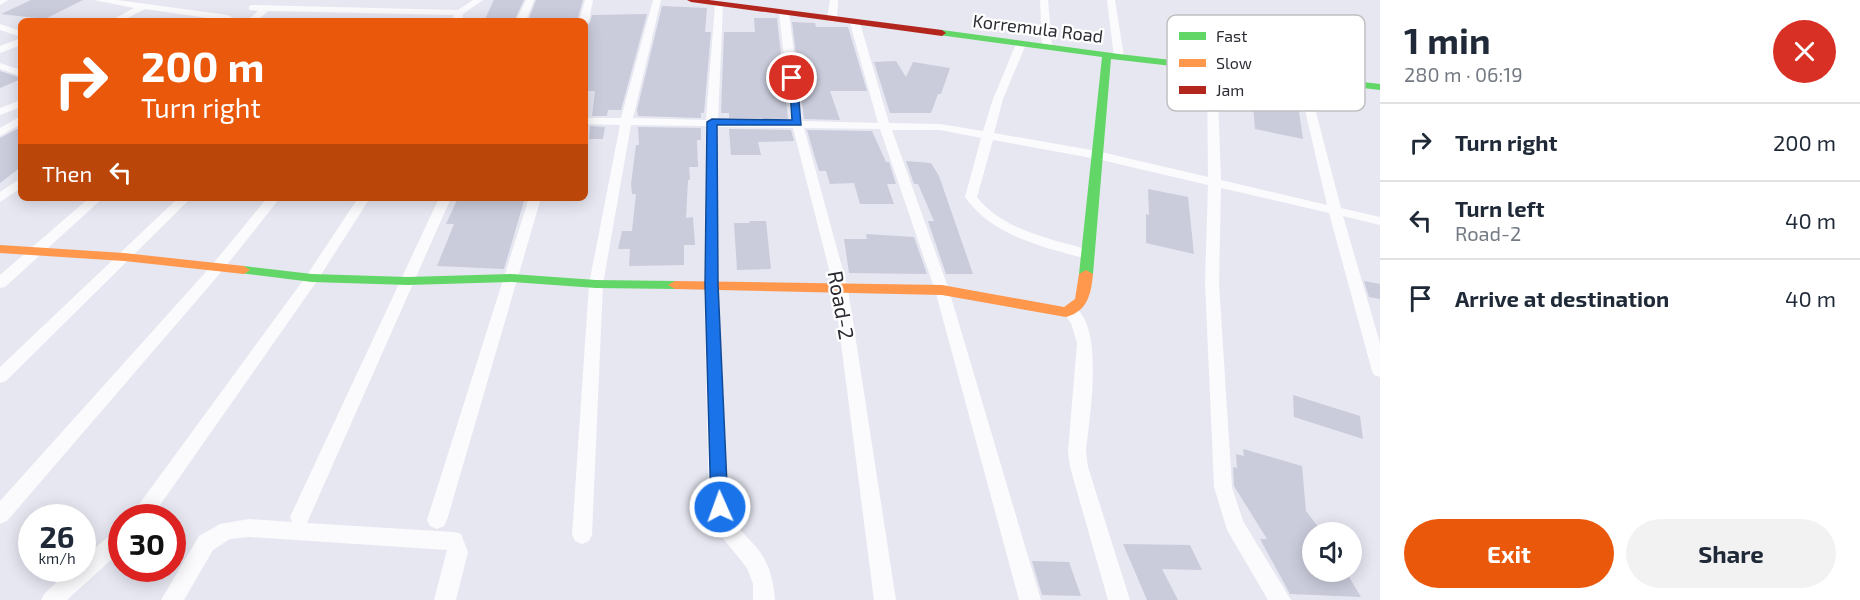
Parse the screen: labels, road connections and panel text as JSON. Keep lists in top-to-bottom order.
{
  "streets": {
    "street": ["Korremula Road", "Road-2"]
  },
  "crossings": [
    ["Korremula Road", "Road-2"]
  ],
  "legend": ["Fast", "Slow", "Jam"],
  "page": {
    "heading": ["1 min", "280 m · 06:19"],
    "turn": ["200 m", "Turn right"],
    "list": [
      {
        "name": "Turn right",
        "value": "200 m"
      },
      {
        "name": "Turn left",
        "note": "Road-2",
        "value": "40 m"
      },
      {
        "name": "Arrive at destination",
        "value": "40 m"
      }
    ],
    "then": "Then",
    "speed": "26 km/h",
    "limit": "30",
    "buttons": ["Exit", "Share"]
  }
}
